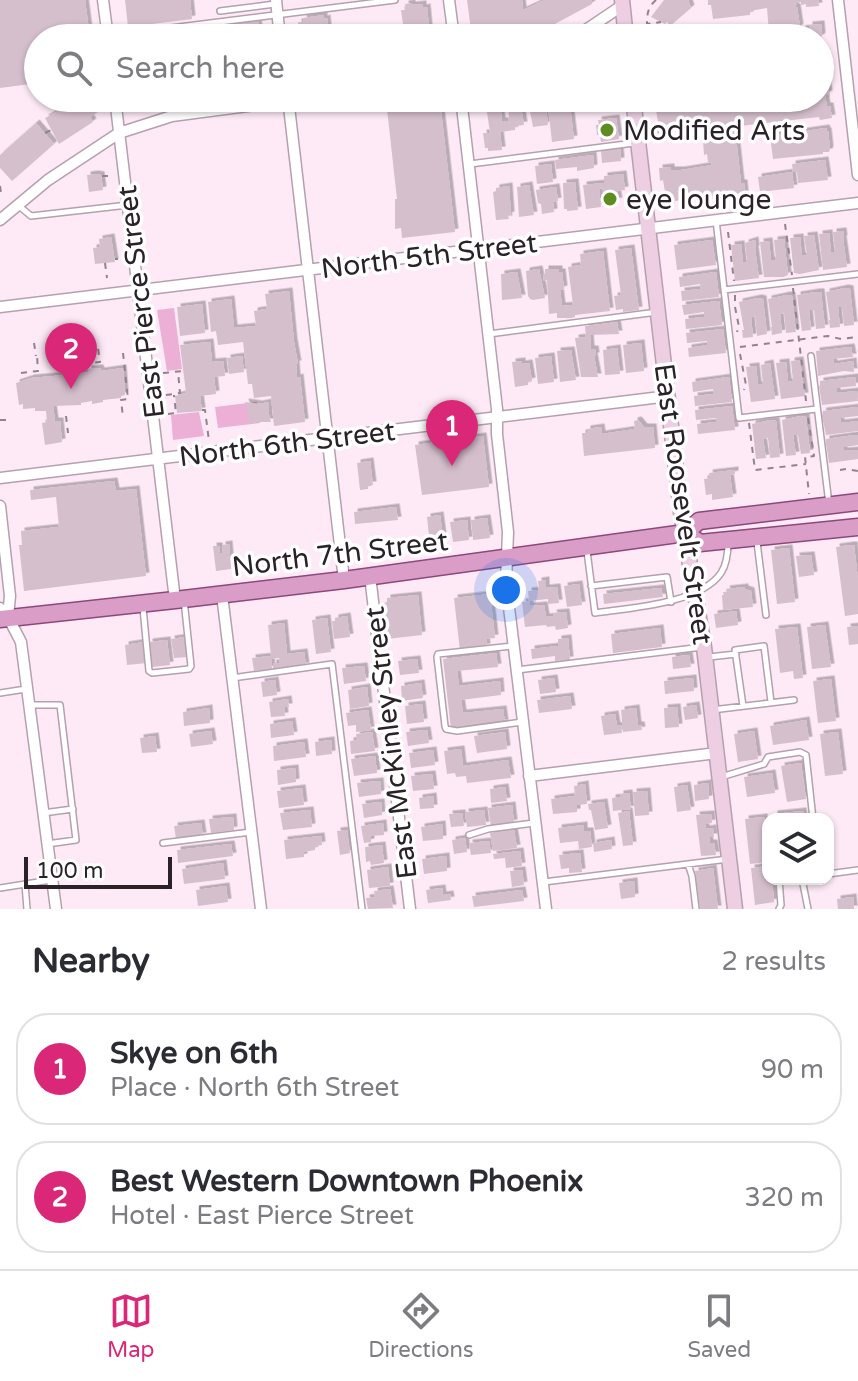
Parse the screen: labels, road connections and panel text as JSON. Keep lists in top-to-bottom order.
{
  "streets": {
    "main road": ["North 7th Street"],
    "street": [
      "North 5th Street",
      "East Pierce Street",
      "North 6th Street",
      "East Roosevelt Street",
      "East McKinley Street"
    ]
  },
  "crossings": [
    ["North 5th Street", "East Pierce Street"],
    ["North 5th Street", "East Roosevelt Street"],
    ["North 5th Street", "East McKinley Street"],
    ["East Pierce Street", "North 6th Street"],
    ["East Pierce Street", "North 7th Street"],
    ["North 6th Street", "East Roosevelt Street"],
    ["North 6th Street", "East McKinley Street"],
    ["East Roosevelt Street", "North 7th Street"],
    ["North 7th Street", "East McKinley Street"]
  ],
  "places": ["Modified Arts", "eye lounge"],
  "scale_bar": "100 m",
  "page": {
    "search": "Search here",
    "pins": ["2", "1"],
    "scale": "100 m",
    "heading": ["Nearby", "2 results"],
    "list": [
      {
        "mark": "1",
        "name": "Skye on 6th",
        "note": "Place · North 6th Street",
        "value": "90 m"
      },
      {
        "mark": "2",
        "name": "Best Western Downtown Phoenix",
        "note": "Hotel · East Pierce Street",
        "value": "320 m"
      }
    ],
    "nav": ["Map", "Directions", "Saved"]
  }
}
